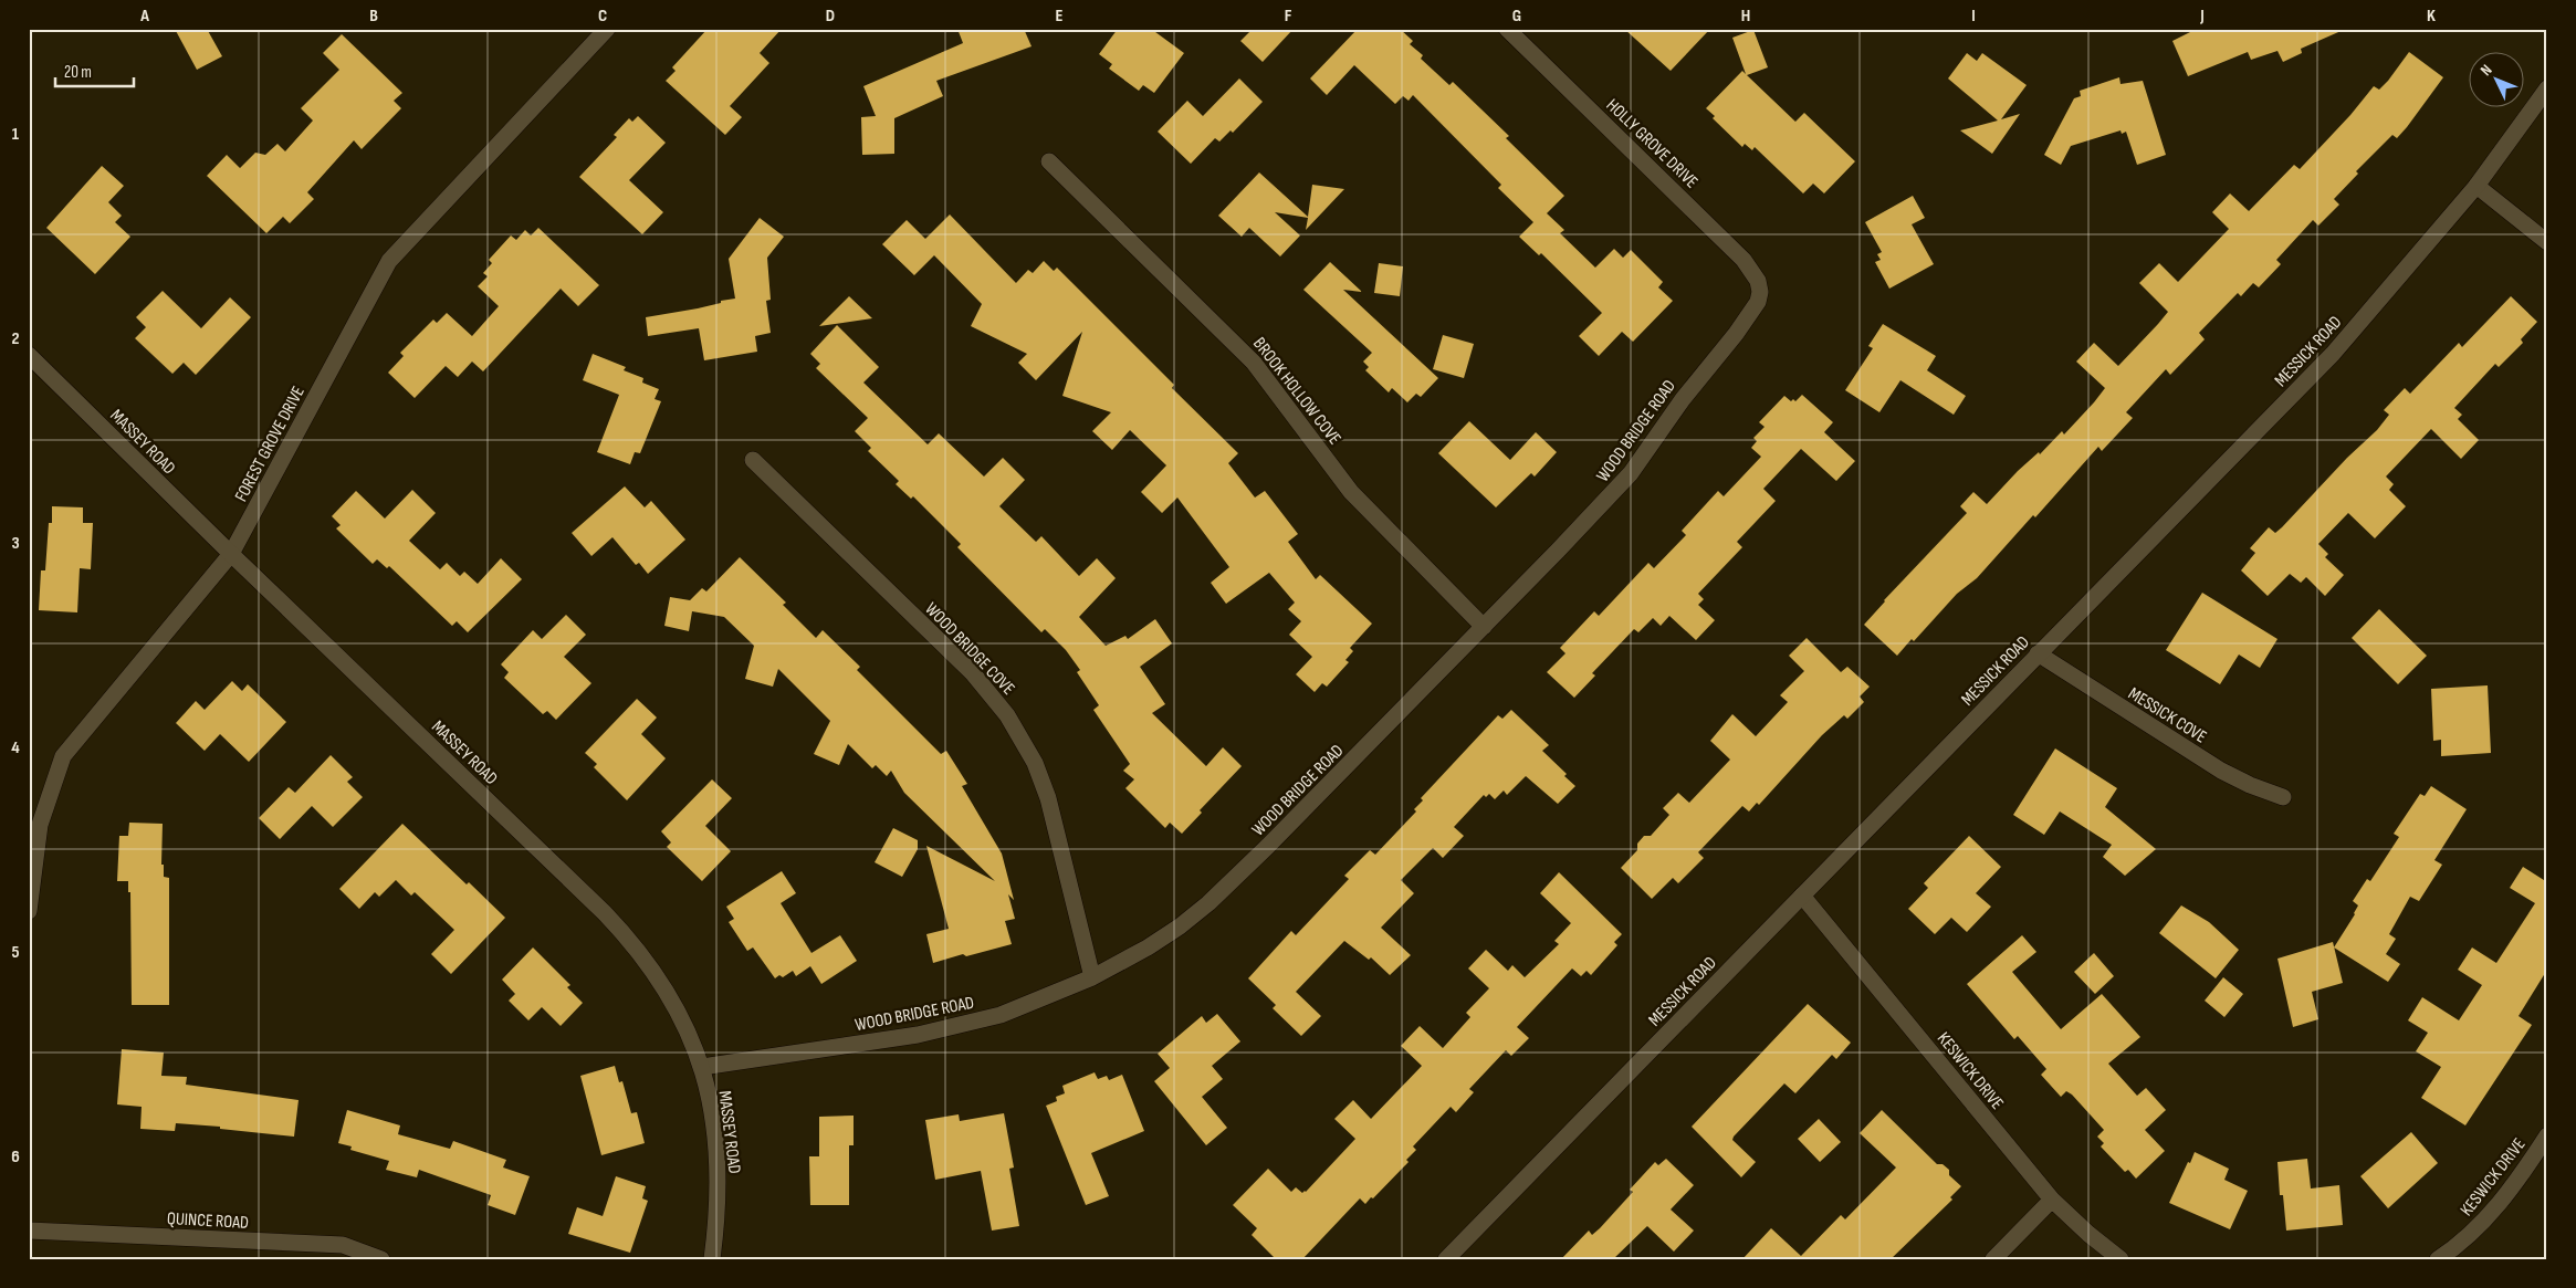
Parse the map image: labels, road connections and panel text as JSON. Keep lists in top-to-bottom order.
{
  "streets": {
    "street": [
      "HOLLY GROVE DRIVE",
      "MESSICK ROAD",
      "BROOK HOLLOW COVE",
      "WOOD BRIDGE ROAD",
      "MASSEY ROAD",
      "FOREST GROVE DRIVE",
      "WOOD BRIDGE COVE",
      "MESSICK COVE",
      "KESWICK DRIVE",
      "QUINCE ROAD"
    ]
  },
  "crossings": [
    ["HOLLY GROVE DRIVE", "WOOD BRIDGE ROAD"],
    ["MESSICK ROAD", "MESSICK COVE"],
    ["MESSICK ROAD", "KESWICK DRIVE"],
    ["BROOK HOLLOW COVE", "WOOD BRIDGE ROAD"],
    ["WOOD BRIDGE ROAD", "MASSEY ROAD"],
    ["WOOD BRIDGE ROAD", "WOOD BRIDGE COVE"],
    ["MASSEY ROAD", "FOREST GROVE DRIVE"]
  ],
  "scale_bar": "20 m",
  "north": "top left",
  "grid": {
    "columns": [
      "A",
      "B",
      "C",
      "D",
      "E",
      "F",
      "G",
      "H",
      "I",
      "J",
      "K"
    ],
    "rows": [
      "1",
      "2",
      "3",
      "4",
      "5",
      "6"
    ]
  }
}
